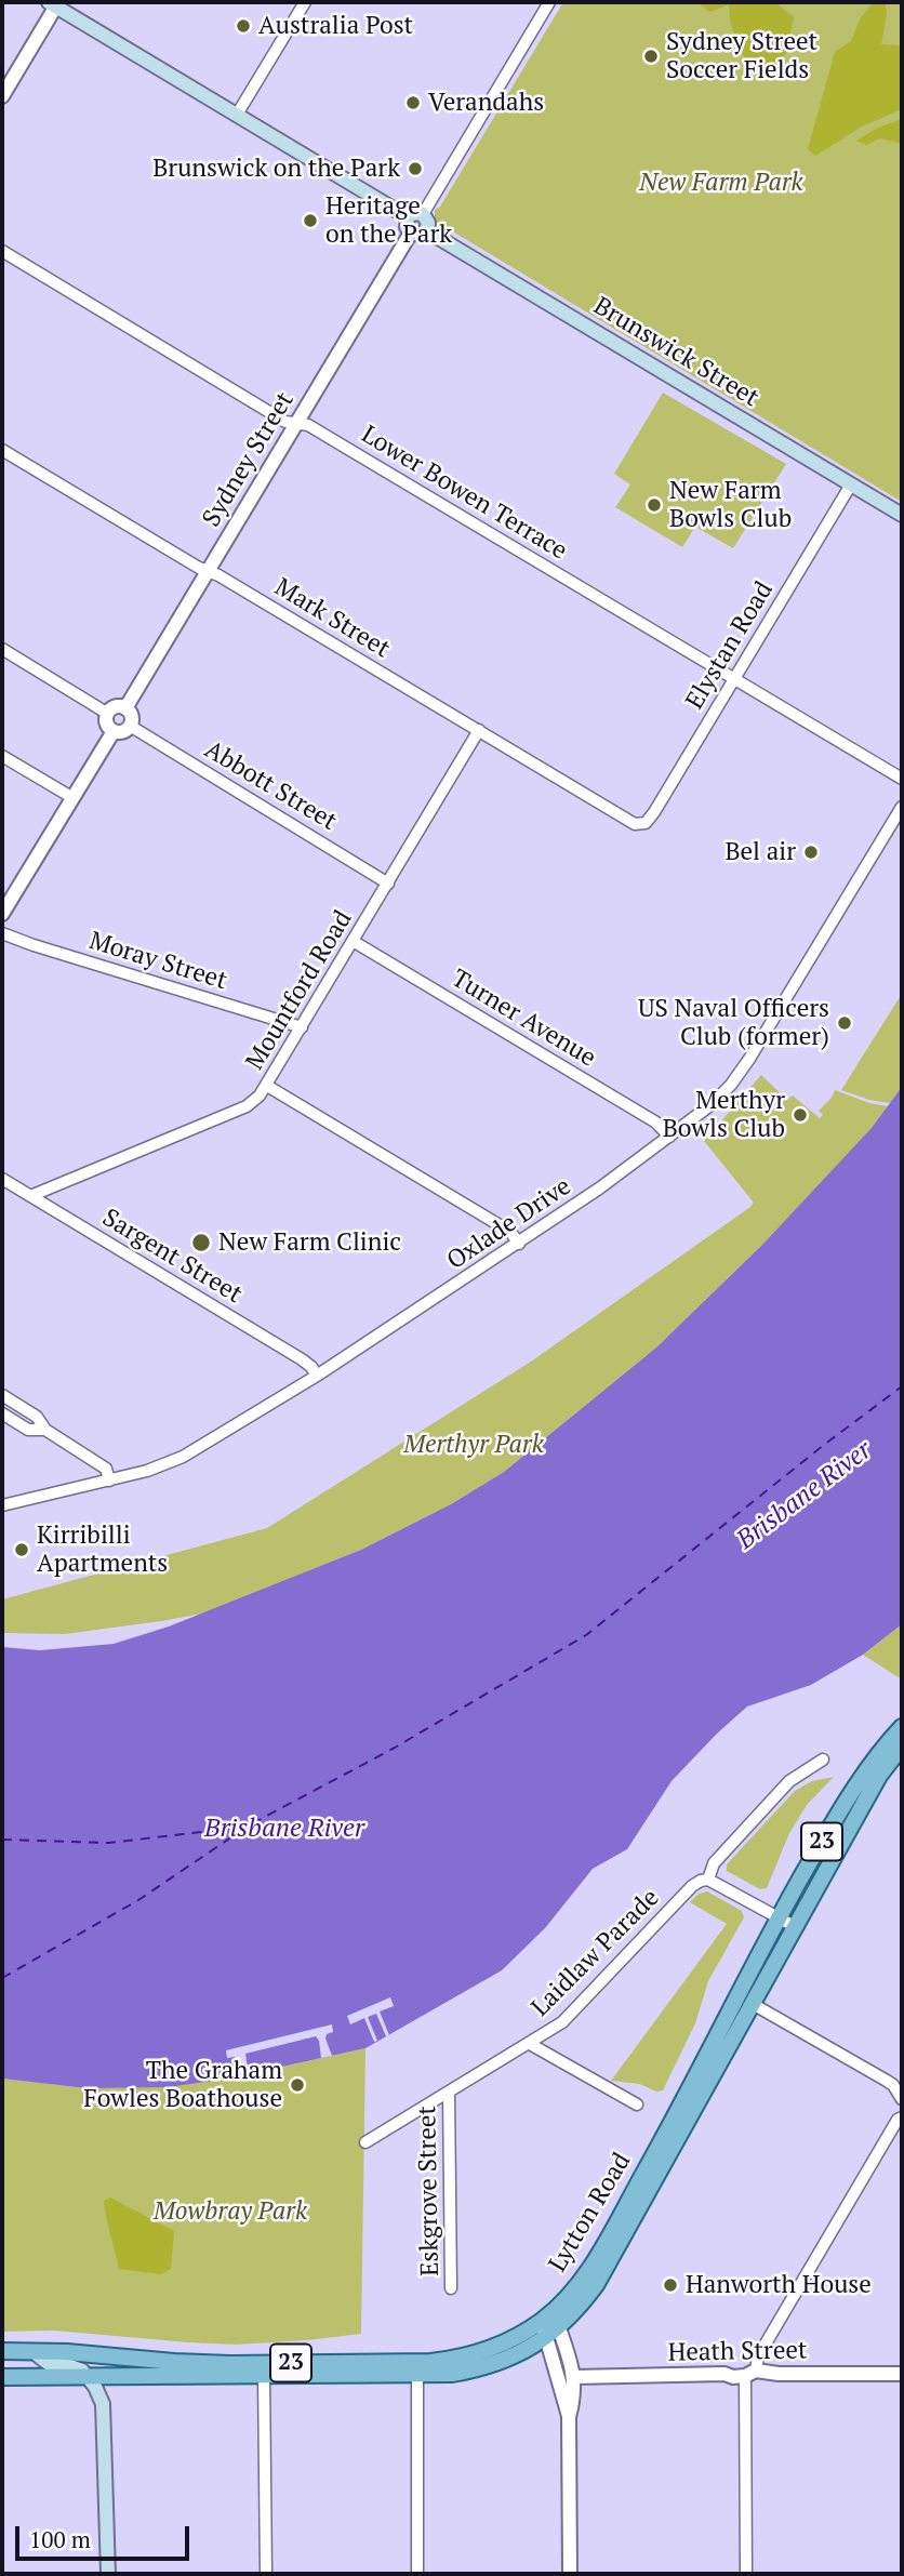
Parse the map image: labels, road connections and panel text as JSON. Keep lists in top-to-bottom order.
{
  "streets": {
    "main road": ["Brunswick Street", "23", "Lytton Road"],
    "street": [
      "Sydney Street",
      "Lower Bowen Terrace",
      "Mark Street",
      "Elystan Road",
      "Abbott Street",
      "Moray Street",
      "Mountford Road",
      "Turner Avenue",
      "Oxlade Drive",
      "Sargent Street",
      "Laidlaw Parade",
      "Eskgrove Street",
      "Heath Street"
    ]
  },
  "crossings": [
    ["Brunswick Street", "Sydney Street"],
    ["Brunswick Street", "Elystan Road"],
    ["Sydney Street", "Lower Bowen Terrace"],
    ["Sydney Street", "Mark Street"],
    ["Sydney Street", "Abbott Street"],
    ["Lower Bowen Terrace", "Elystan Road"],
    ["Mark Street", "Elystan Road"],
    ["Mark Street", "Mountford Road"],
    ["Abbott Street", "Mountford Road"],
    ["Moray Street", "Mountford Road"],
    ["Mountford Road", "Turner Avenue"],
    ["Mountford Road", "Sargent Street"],
    ["Turner Avenue", "Oxlade Drive"],
    ["Oxlade Drive", "Sargent Street"],
    ["Laidlaw Parade", "Eskgrove Street"]
  ],
  "water": ["Brisbane River"],
  "parks": ["New Farm Park", "Merthyr Park", "Mowbray Park"],
  "places": [
    "Australia Post",
    "Sydney Street Soccer Fields",
    "Verandahs",
    "Brunswick on the Park",
    "Heritage on the Park",
    "New Farm Bowls Club",
    "Bel air",
    "US Naval Officers Club (former)",
    "Merthyr Bowls Club",
    "New Farm Clinic",
    "Kirribilli Apartments",
    "The Graham Fowles Boathouse",
    "Hanworth House"
  ],
  "scale_bar": "100 m"
}
